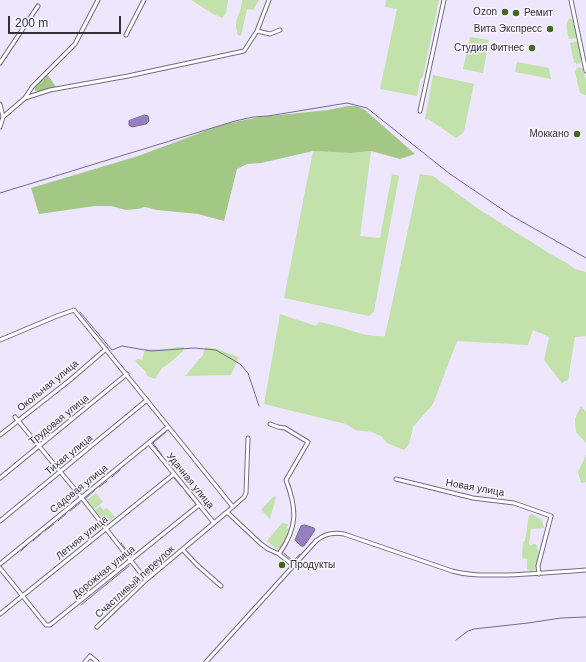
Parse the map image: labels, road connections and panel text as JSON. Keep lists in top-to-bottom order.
{
  "streets": {
    "street": [
      "Окольная улица",
      "Трудовая улица",
      "Тихая улица",
      "Удачная улица",
      "Новая улица",
      "Садовая улица",
      "Летняя улица",
      "Дорожная улица",
      "Счастливый переулок"
    ]
  },
  "crossings": [
    ["Удачная улица", "Садовая улица"],
    ["Удачная улица", "Летняя улица"],
    ["Удачная улица", "Дорожная улица"],
    ["Удачная улица", "Счастливый переулок"],
    ["Летняя улица", "Дорожная улица"]
  ],
  "places": [
    "Ozon",
    "Ремит",
    "Вита Экспресс",
    "Студия Фитнес",
    "Моккано",
    "Продукты"
  ],
  "scale_bar": "200 m"
}
